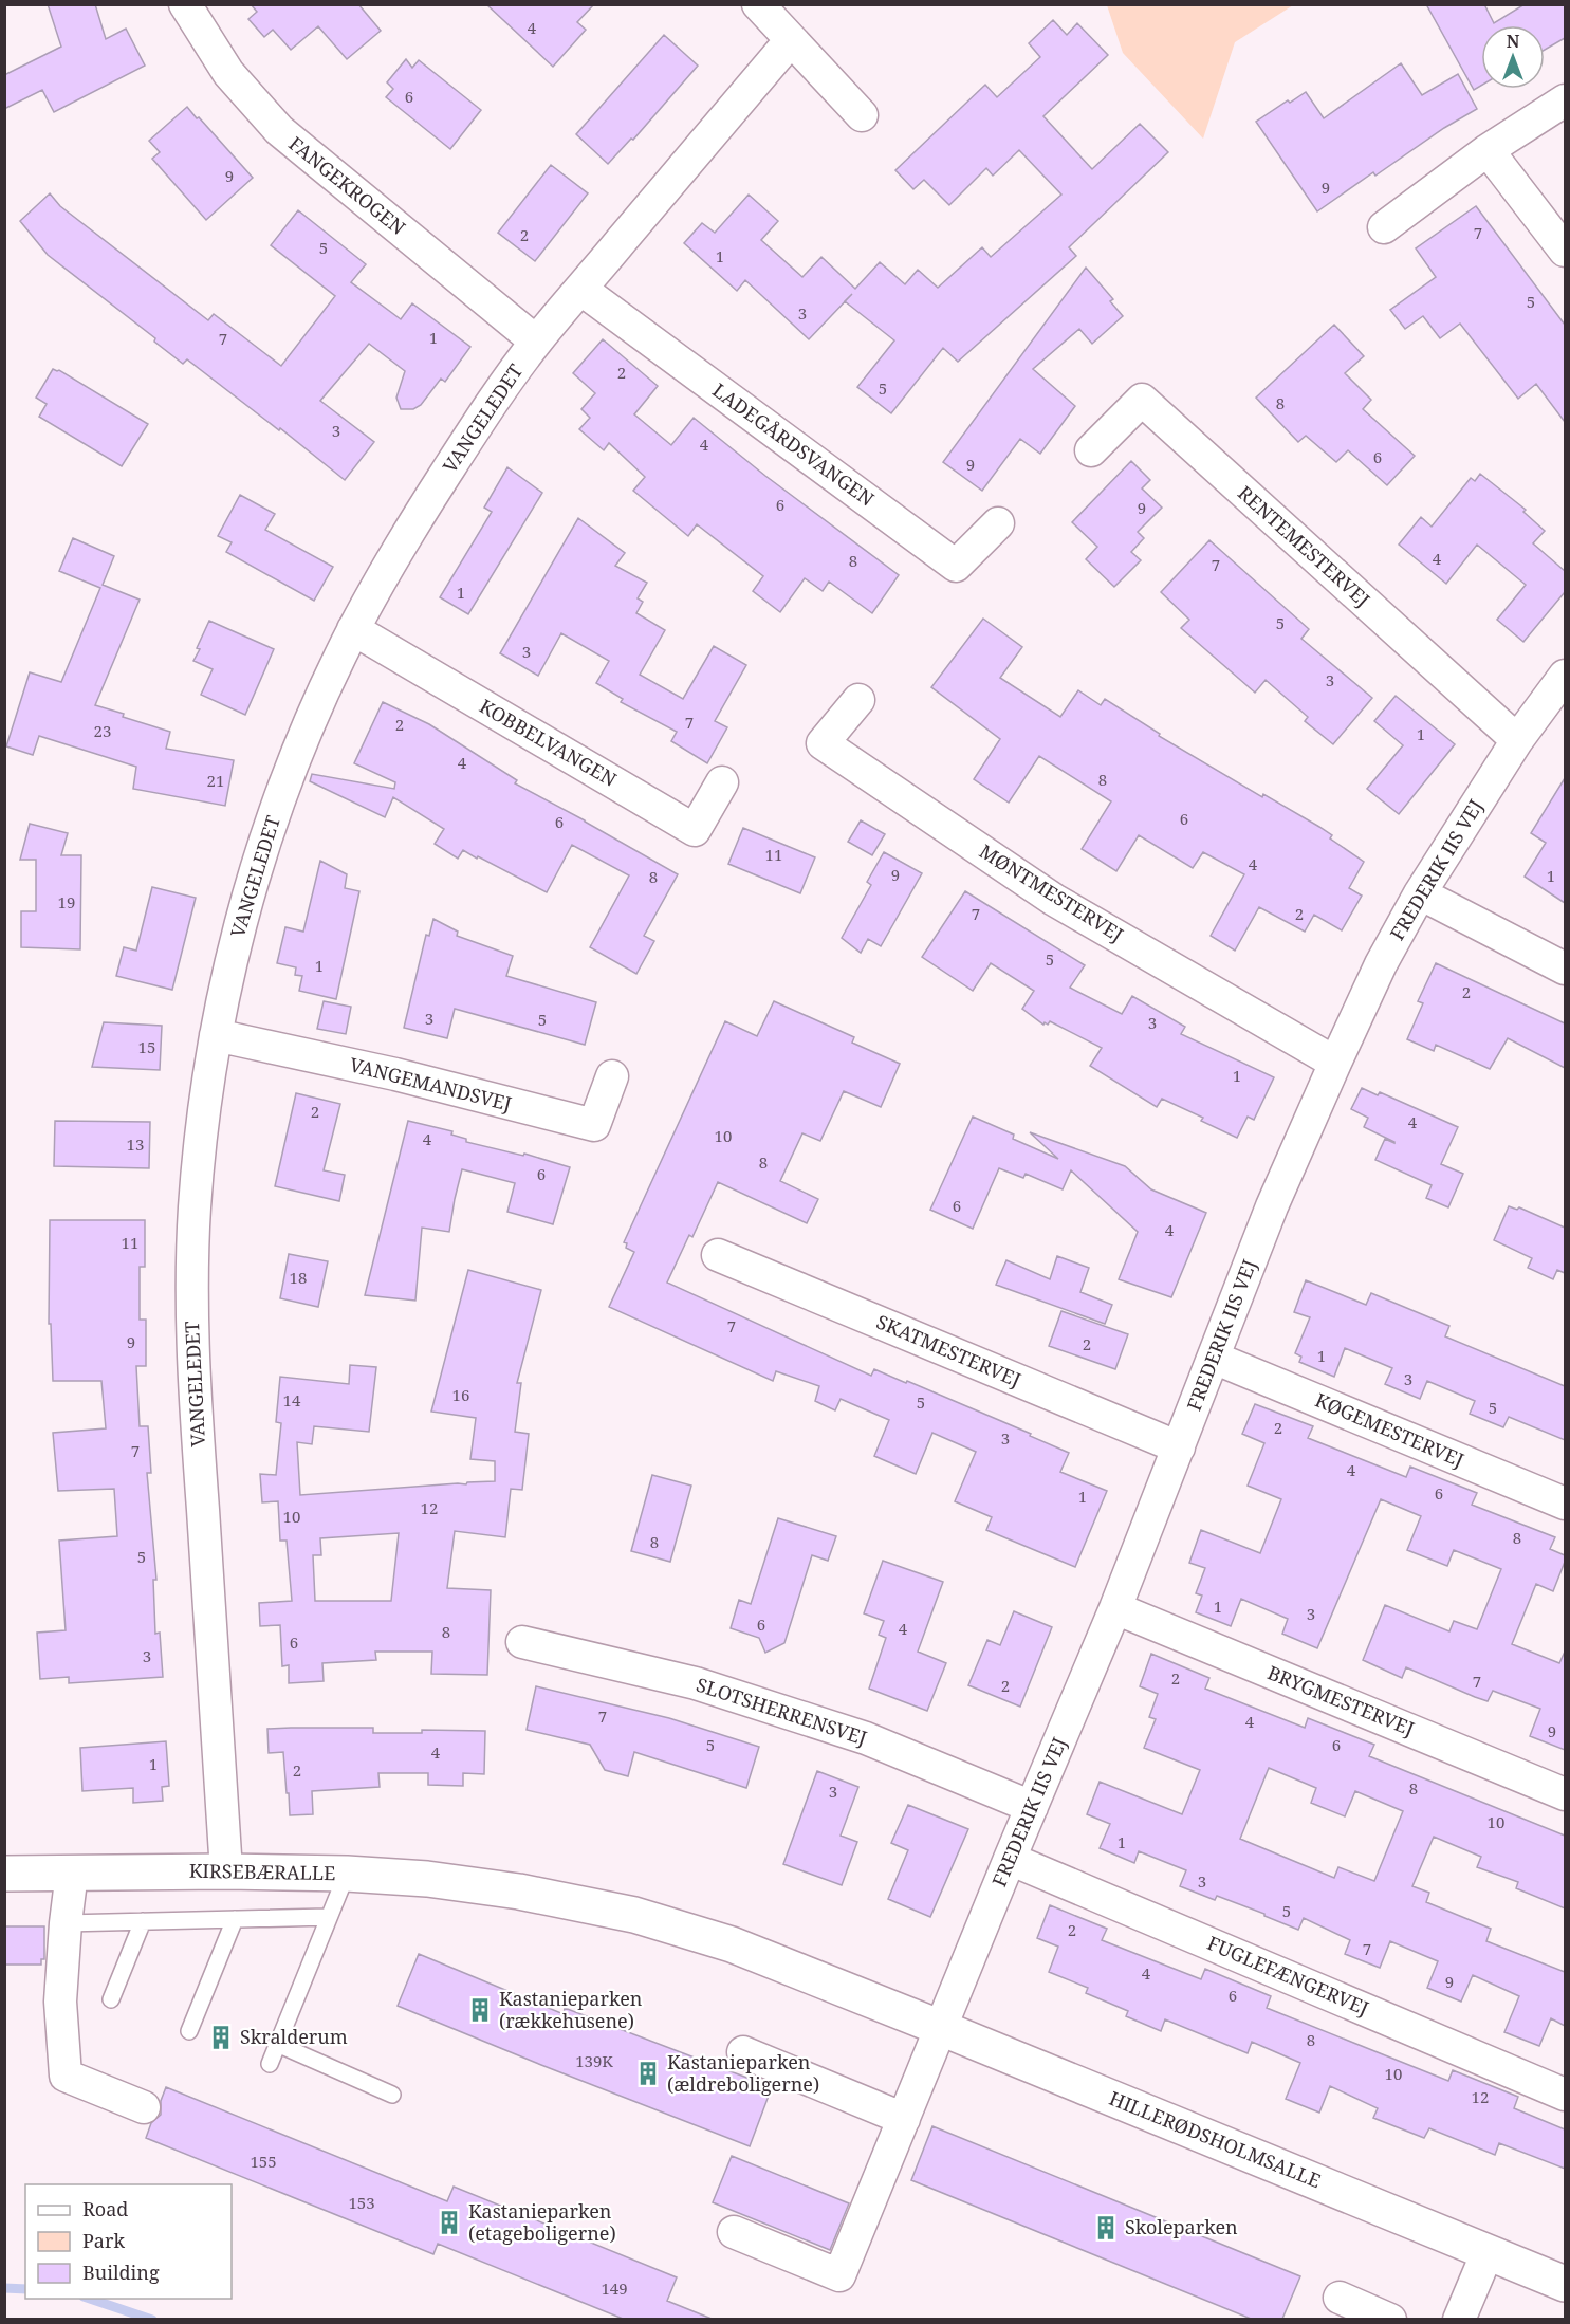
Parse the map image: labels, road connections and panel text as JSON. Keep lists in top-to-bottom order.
{
  "streets": {
    "street": [
      "FANGEKROGEN",
      "VANGELEDET",
      "LADEGÅRDSVANGEN",
      "RENTEMESTERVEJ",
      "KOBBELVANGEN",
      "FREDERIK IIS VEJ",
      "MØNTMESTERVEJ",
      "VANGEMANDSVEJ",
      "SKATMESTERVEJ",
      "KØGEMESTERVEJ",
      "BRYGMESTERVEJ",
      "SLOTSHERRENSVEJ",
      "KIRSEBÆRALLE",
      "FUGLEFÆNGERVEJ",
      "HILLERØDSHOLMSALLE"
    ]
  },
  "crossings": [
    ["FANGEKROGEN", "VANGELEDET"],
    ["VANGELEDET", "LADEGÅRDSVANGEN"],
    ["VANGELEDET", "KOBBELVANGEN"],
    ["VANGELEDET", "VANGEMANDSVEJ"],
    ["VANGELEDET", "KIRSEBÆRALLE"],
    ["RENTEMESTERVEJ", "FREDERIK IIS VEJ"],
    ["FREDERIK IIS VEJ", "MØNTMESTERVEJ"],
    ["FREDERIK IIS VEJ", "SKATMESTERVEJ"],
    ["FREDERIK IIS VEJ", "KØGEMESTERVEJ"],
    ["FREDERIK IIS VEJ", "BRYGMESTERVEJ"],
    ["FREDERIK IIS VEJ", "SLOTSHERRENSVEJ"],
    ["FREDERIK IIS VEJ", "FUGLEFÆNGERVEJ"],
    ["FREDERIK IIS VEJ", "HILLERØDSHOLMSALLE"],
    ["KIRSEBÆRALLE", "HILLERØDSHOLMSALLE"]
  ],
  "places": {
    "building": [
      "Kastanieparken (rækkehusene)",
      "Skralderum",
      "Kastanieparken (ældreboligerne)",
      "Kastanieparken (etageboligerne)",
      "Skoleparken"
    ]
  },
  "house_numbers": [
    "4",
    "6",
    "9",
    "9",
    "7",
    "2",
    "5",
    "1",
    "5",
    "3",
    "1",
    "7",
    "2",
    "5",
    "8",
    "3",
    "4",
    "6",
    "9",
    "6",
    "9",
    "4",
    "8",
    "7",
    "1",
    "5",
    "3",
    "3",
    "7",
    "2",
    "23",
    "1",
    "4",
    "8",
    "21",
    "6",
    "6",
    "11",
    "4",
    "9",
    "1",
    "8",
    "19",
    "7",
    "2",
    "5",
    "1",
    "2",
    "3",
    "5",
    "3",
    "15",
    "1",
    "2",
    "4",
    "10",
    "4",
    "13",
    "8",
    "6",
    "6",
    "4",
    "11",
    "18",
    "7",
    "9",
    "2",
    "1",
    "3",
    "16",
    "14",
    "5",
    "5",
    "2",
    "3",
    "7",
    "4",
    "6",
    "1",
    "12",
    "10",
    "8",
    "8",
    "5",
    "1",
    "3",
    "6",
    "4",
    "8",
    "6",
    "3",
    "2",
    "7",
    "2",
    "7",
    "4",
    "9",
    "5",
    "6",
    "4",
    "1",
    "2",
    "8",
    "3",
    "10",
    "1",
    "3",
    "5",
    "2",
    "7",
    "4",
    "9",
    "6",
    "8",
    "139K",
    "10",
    "12",
    "155",
    "153",
    "149"
  ],
  "legend": ["Road", "Park", "Building"],
  "north": "top"
}
